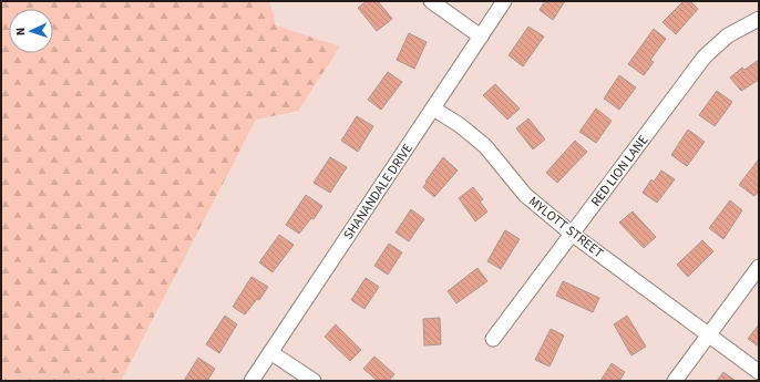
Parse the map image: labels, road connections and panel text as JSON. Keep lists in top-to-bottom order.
{
  "streets": {
    "street": ["RED LION LANE", "SHANANDALE DRIVE", "MYLOTT STREET"]
  },
  "crossings": [
    ["RED LION LANE", "MYLOTT STREET"],
    ["SHANANDALE DRIVE", "MYLOTT STREET"]
  ],
  "north": "left"
}
